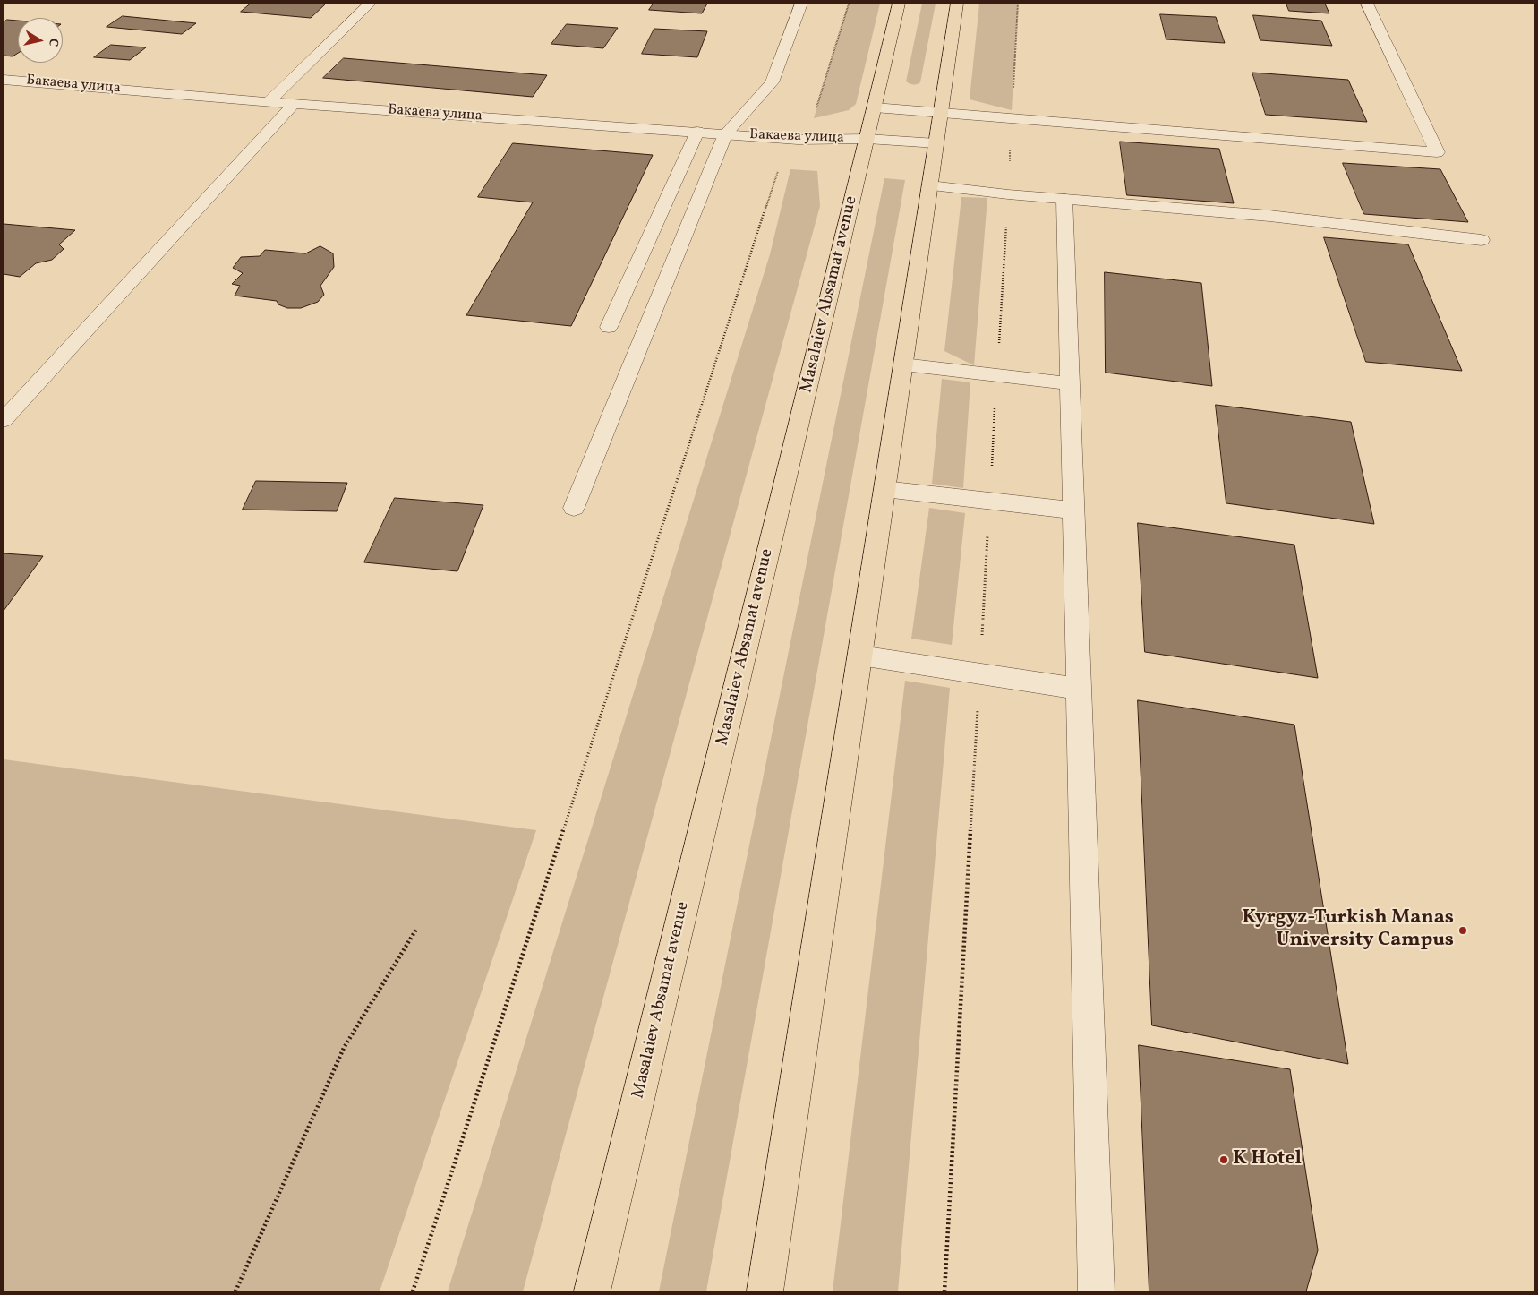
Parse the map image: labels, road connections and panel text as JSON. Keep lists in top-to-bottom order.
{
  "streets": {
    "main road": ["Masalaiev Absamat avenue"],
    "street": ["Бакаева улица"]
  },
  "crossings": [
    ["Бакаева улица", "Masalaiev Absamat avenue"]
  ],
  "places": ["Kyrgyz-Turkish Manas University Campus", "K Hotel"],
  "north": "right"
}
